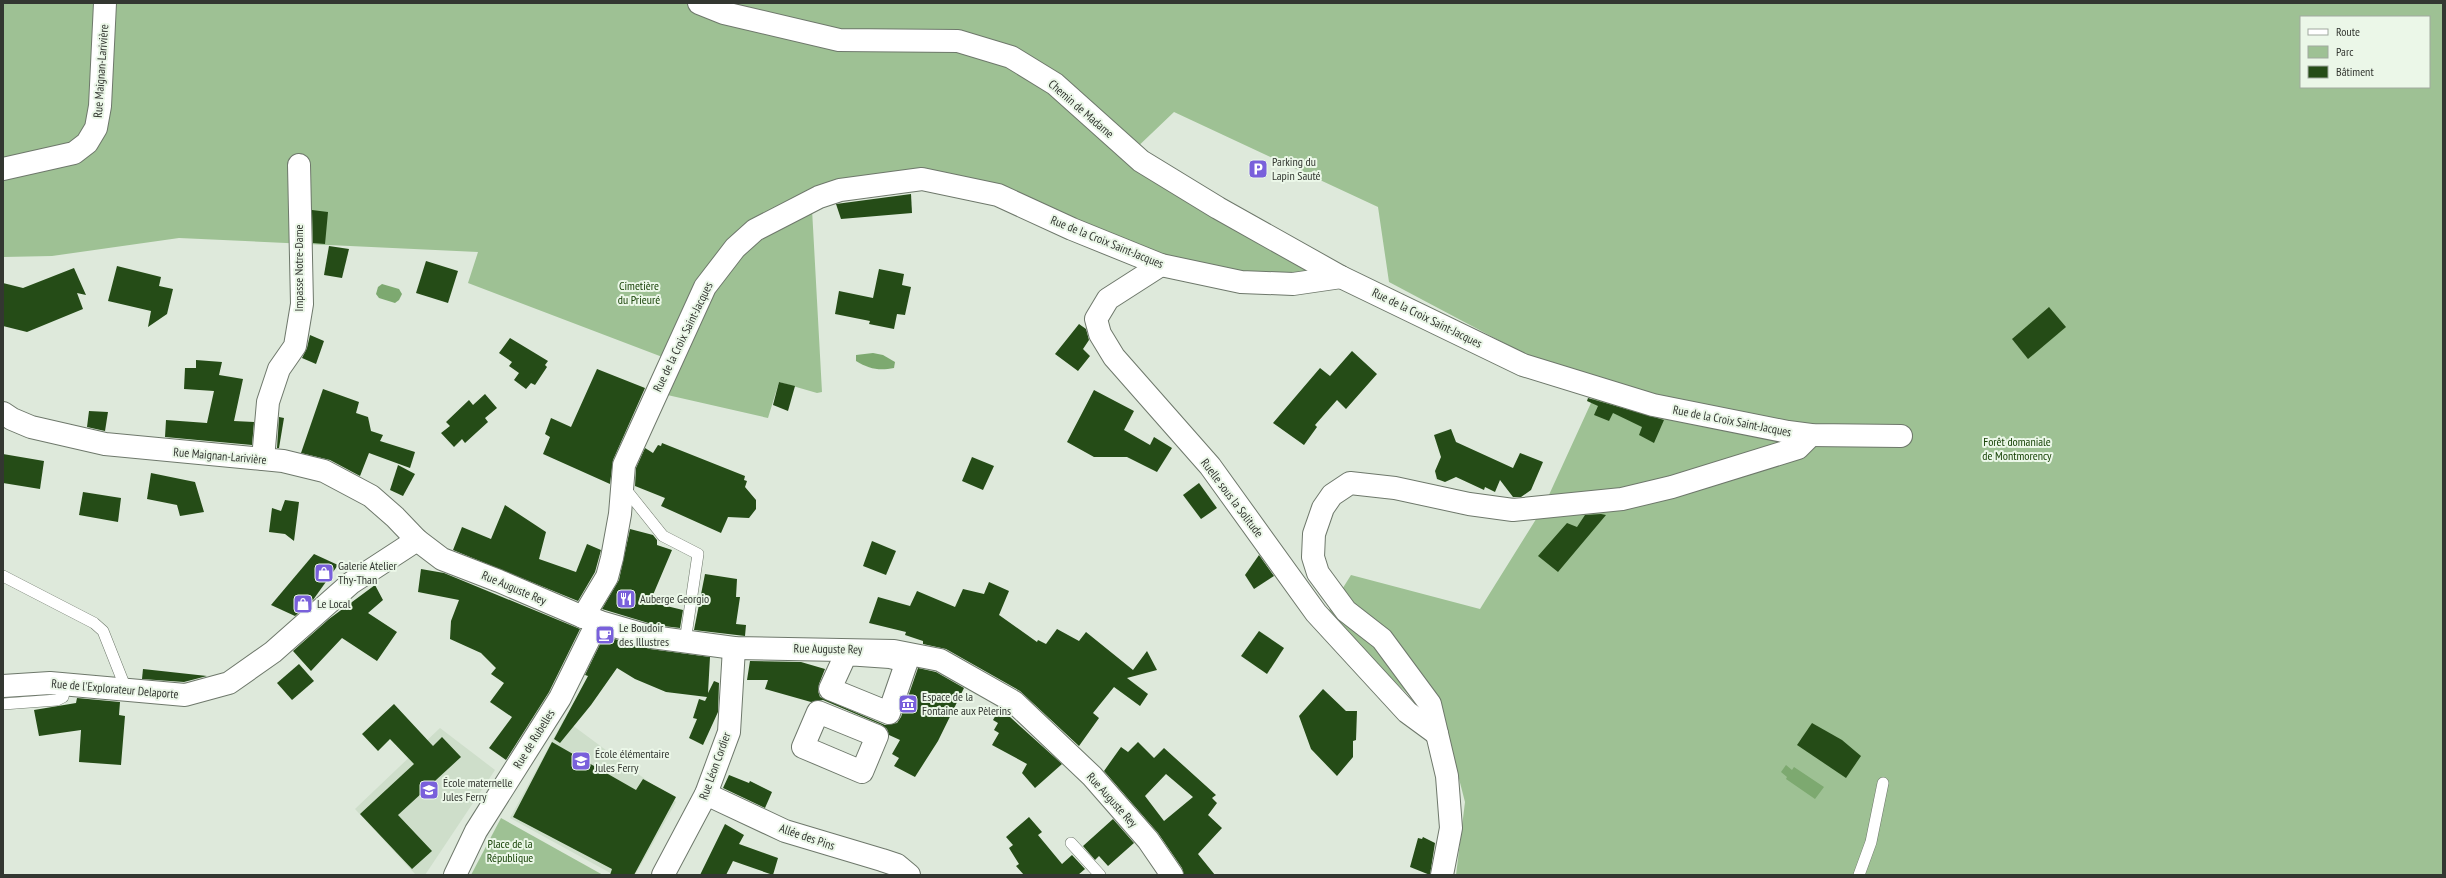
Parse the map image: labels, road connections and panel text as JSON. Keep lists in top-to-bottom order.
{
  "streets": {
    "street": [
      "Rue Maignan-Larivière",
      "Chemin de Madame",
      "Rue de la Croix Saint-Jacques",
      "Impasse Notre-Dame",
      "Ruelle sous la Solitude",
      "Rue Auguste Rey",
      "Rue de l'Explorateur Delaporte",
      "Rue de Rubelles",
      "Rue Léon Cordier",
      "Allée des Pins"
    ]
  },
  "crossings": [
    ["Rue Maignan-Larivière", "Impasse Notre-Dame"],
    ["Rue Maignan-Larivière", "Rue Auguste Rey"],
    ["Rue Maignan-Larivière", "Rue de l'Explorateur Delaporte"],
    ["Chemin de Madame", "Rue de la Croix Saint-Jacques"],
    ["Rue de la Croix Saint-Jacques", "Ruelle sous la Solitude"],
    ["Rue de la Croix Saint-Jacques", "Rue Auguste Rey"],
    ["Rue de la Croix Saint-Jacques", "Rue de Rubelles"],
    ["Rue Auguste Rey", "Rue de l'Explorateur Delaporte"],
    ["Rue Auguste Rey", "Rue de Rubelles"],
    ["Rue Auguste Rey", "Rue Léon Cordier"],
    ["Rue Léon Cordier", "Allée des Pins"]
  ],
  "parks": ["Cimetière du Prieuré", "Forêt domaniale de Montmorency", "Place de la République"],
  "places": {
    "parking": ["Parking du Lapin Sauté"],
    "shop": ["Galerie Atelier Thy-Than", "Le Local"],
    "restaurant": ["Auberge Georgio"],
    "cafe": ["Le Boudoir des Illustres"],
    "museum": ["Espace de la Fontaine aux Pèlerins"],
    "school or university": ["École élémentaire Jules Ferry", "École maternelle Jules Ferry"]
  },
  "legend": ["Route", "Parc", "Bâtiment"]
}
